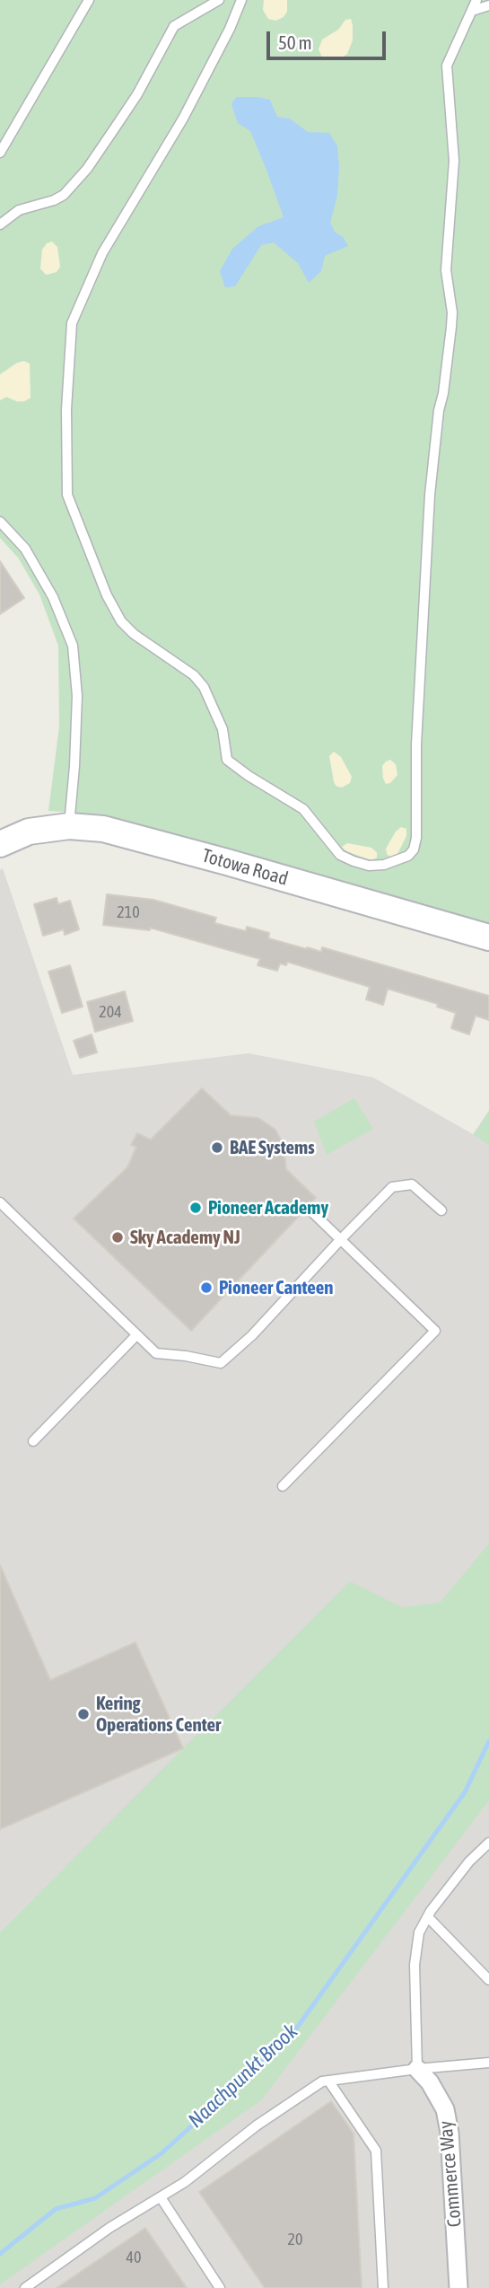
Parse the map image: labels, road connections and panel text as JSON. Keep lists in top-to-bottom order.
{
  "streets": {
    "main road": ["Totowa Road"],
    "street": ["Commerce Way"]
  },
  "water": ["Naachpunkt Brook"],
  "places": [
    "BAE Systems",
    "Pioneer Academy",
    "Sky Academy NJ",
    "Pioneer Canteen",
    "Kering Operations Center"
  ],
  "house_numbers": [
    "210",
    "204",
    "20",
    "40"
  ],
  "scale_bar": "50 m"
}
